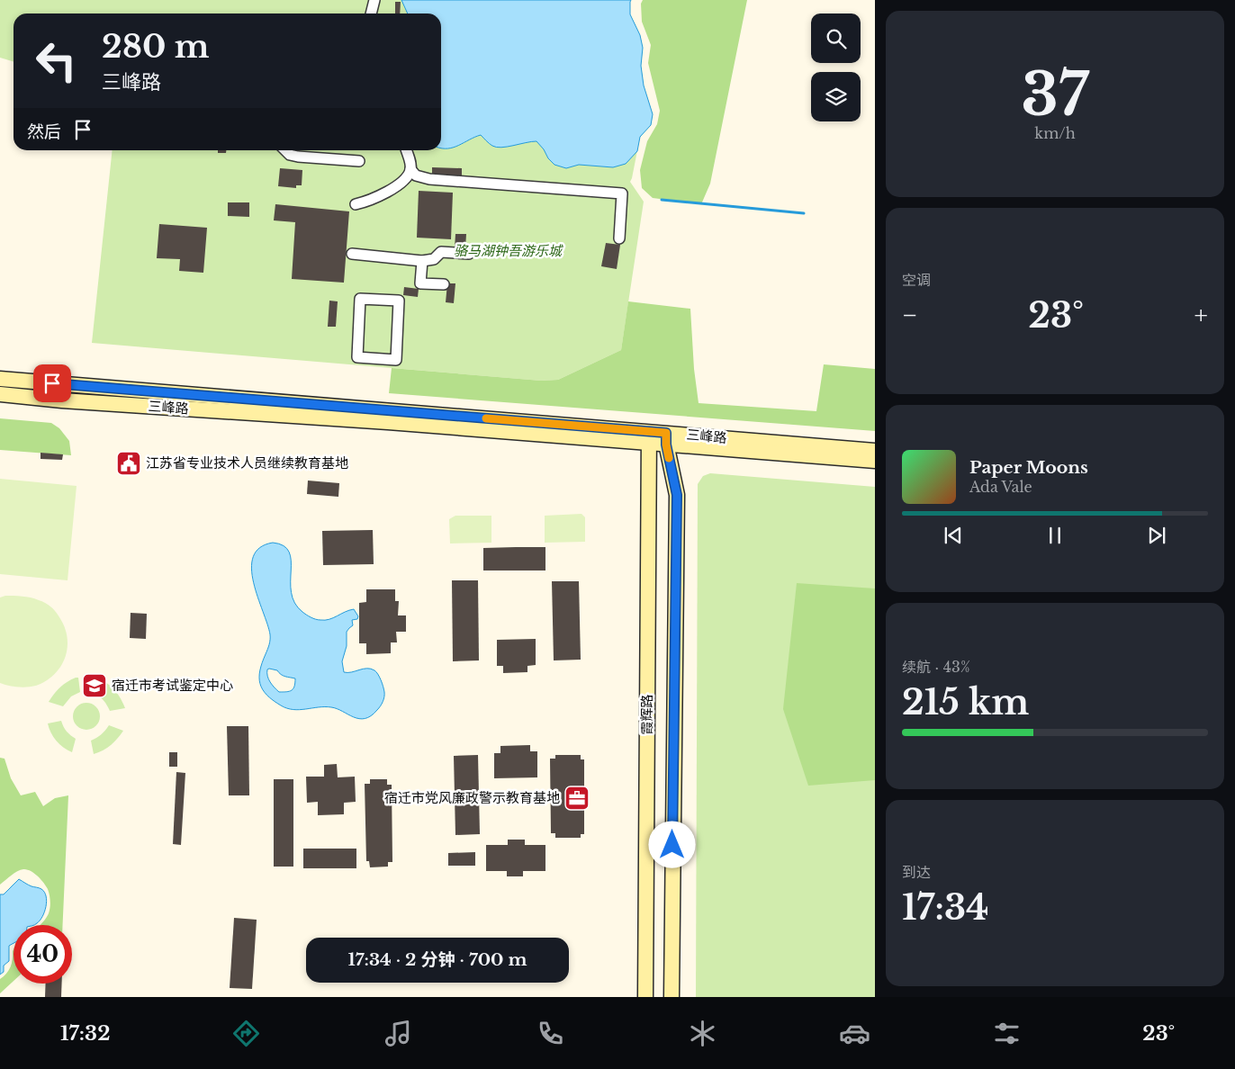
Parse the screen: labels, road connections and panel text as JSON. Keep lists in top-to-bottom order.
{
  "streets": {
    "main road": ["三峰路", "霞辉路"]
  },
  "crossings": [
    ["三峰路", "霞辉路"]
  ],
  "parks": ["骆马湖钟吾游乐城"],
  "places": {
    "public building": ["江苏省专业技术人员继续教育基地"],
    "school or university": ["宿迁市考试鉴定中心"],
    "office": ["宿迁市党风廉政警示教育基地"]
  },
  "page": {
    "tile": [
      ["37", "km/h"],
      "空调",
      ["续航 · 43%", "215 km"],
      ["到达", "17:34"]
    ],
    "turn": ["280 m", "三峰路"],
    "then": "然后",
    "heat": ["−", "23°", "+"],
    "song": ["Paper Moons", "Ada Vale"],
    "limit": "40",
    "trip": "17:34 · 2 分钟 · 700 m",
    "tabs": ["17:32", "23°"]
  }
}
